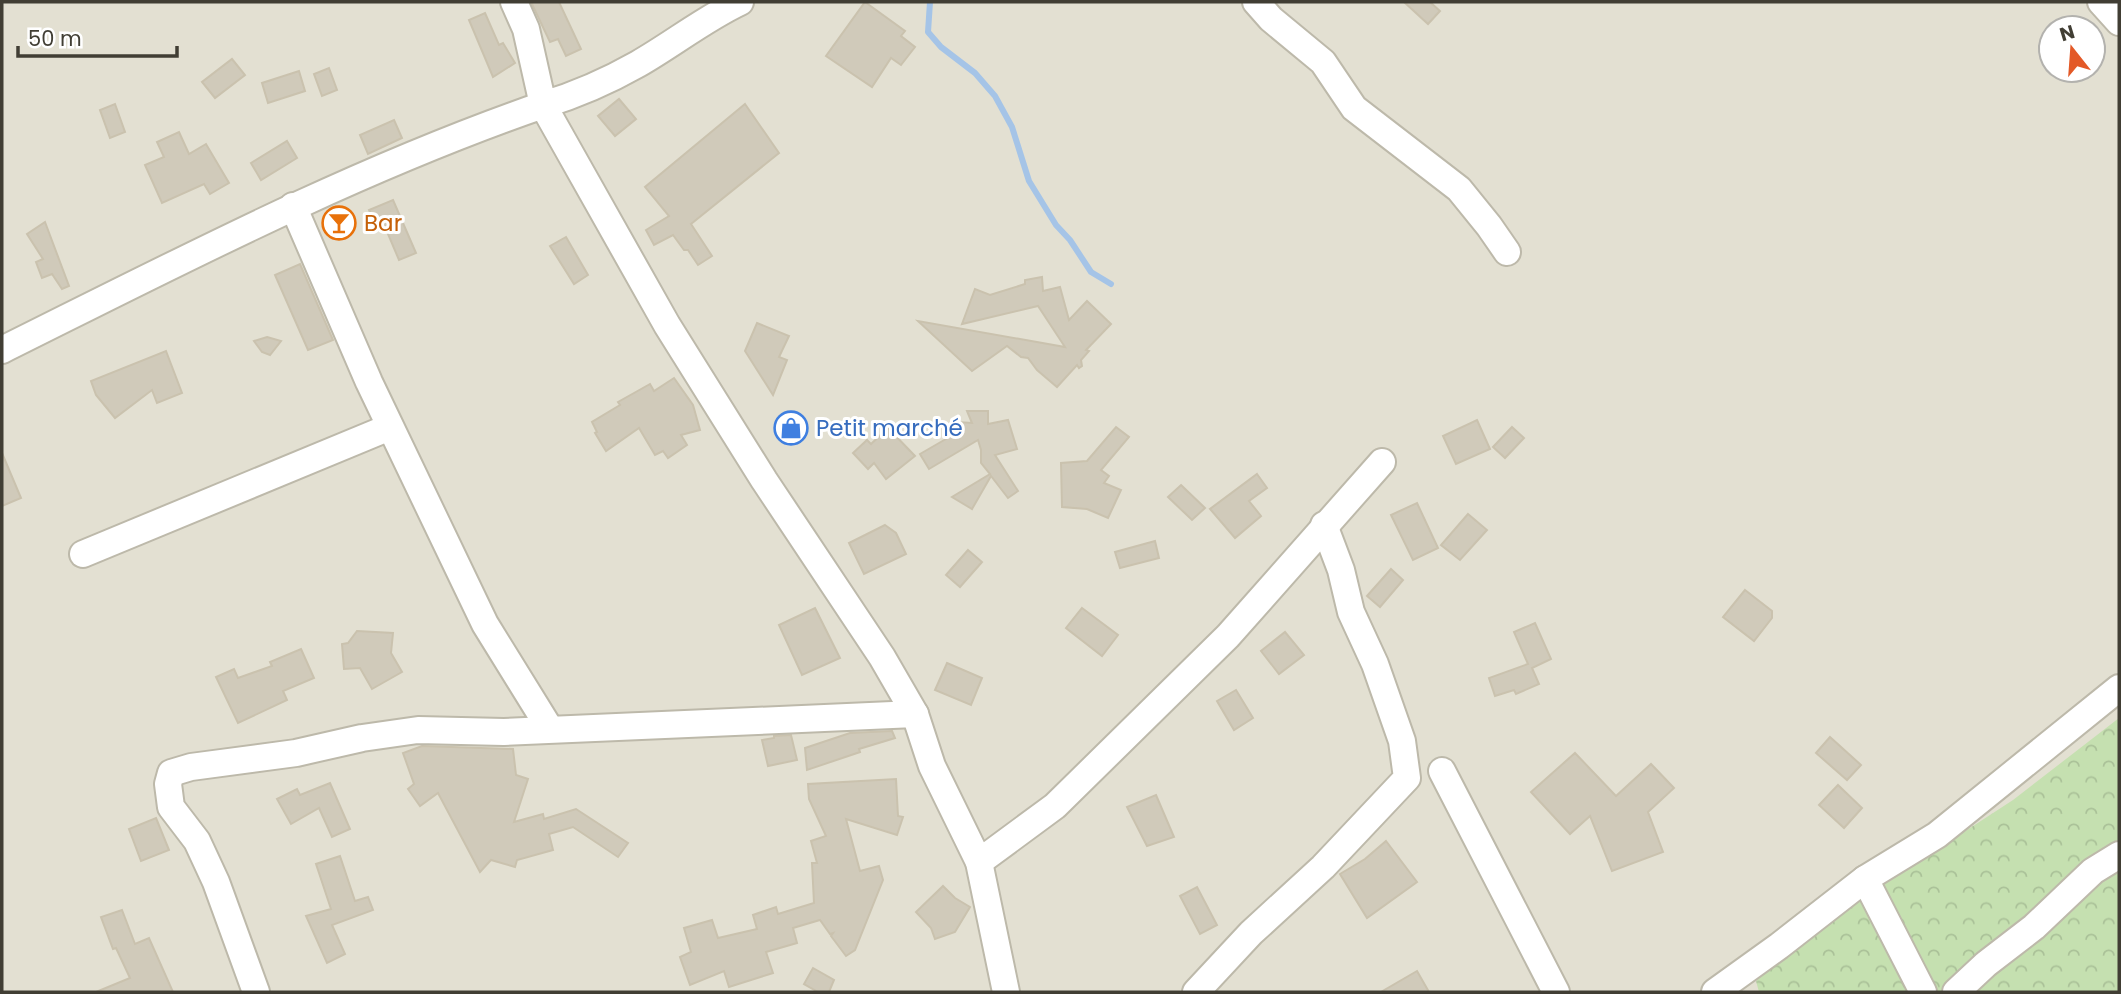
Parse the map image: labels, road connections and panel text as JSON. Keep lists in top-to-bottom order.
{
  "places": {
    "bar": ["Bar"],
    "shop": ["Petit marché"]
  },
  "scale_bar": "50 m",
  "north": "top"
}
